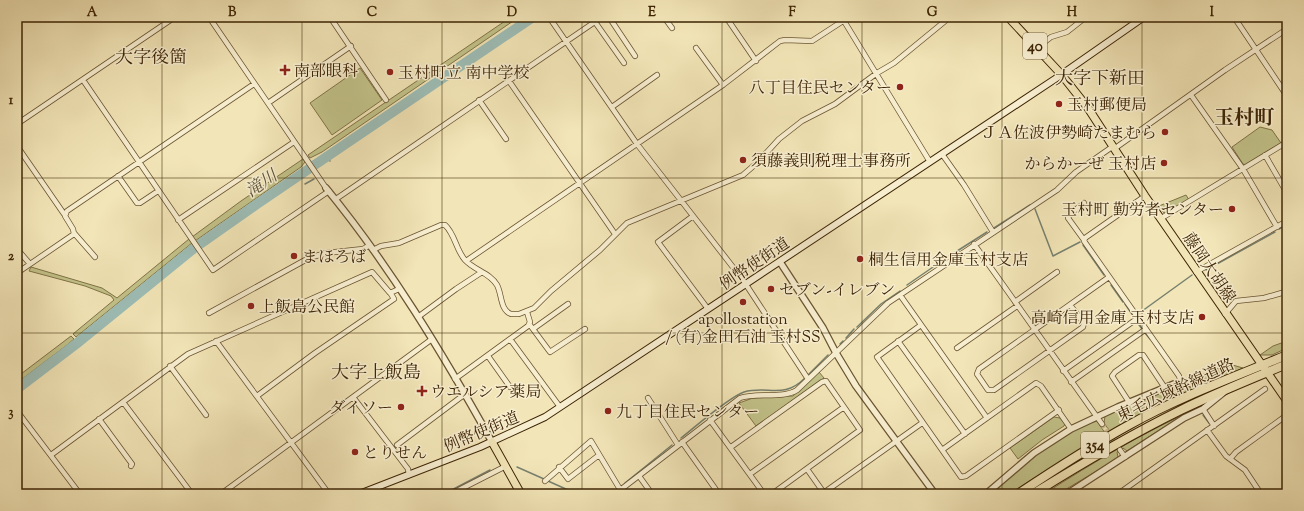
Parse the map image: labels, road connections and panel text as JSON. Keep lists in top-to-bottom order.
{
  "streets": {
    "highway": ["東毛広域幹線道路", "354"],
    "main road": ["40", "例幣使街道", "藤岡大胡線"]
  },
  "crossings": [
    ["例幣使街道", "藤岡大胡線"],
    ["藤岡大胡線", "東毛広域幹線道路"]
  ],
  "districts": [
    "大字後箇",
    "大字下新田",
    "玉村町",
    "大字上飯島"
  ],
  "water": ["滝川"],
  "places": {
    "health": ["南部眼科", "ウエルシア薬局"],
    "other": [
      "玉村町立 南中学校",
      "八丁目住民センター",
      "玉村郵便局",
      "ＪＡ佐波伊勢崎たまむら",
      "須藤義則税理士事務所",
      "からかーぜ 玉村店",
      "玉村町 勤労者センター",
      "まほろば",
      "桐生信用金庫玉村支店",
      "セブン-イレブン",
      "apollostation / (有)金田石油 玉村SS",
      "上飯島公民館",
      "高崎信用金庫 玉村支店",
      "ダイソー",
      "九丁目住民センター",
      "とりせん"
    ]
  },
  "grid": {
    "columns": [
      "A",
      "B",
      "C",
      "D",
      "E",
      "F",
      "G",
      "H",
      "I"
    ],
    "rows": ["1", "2", "3"]
  }
}
